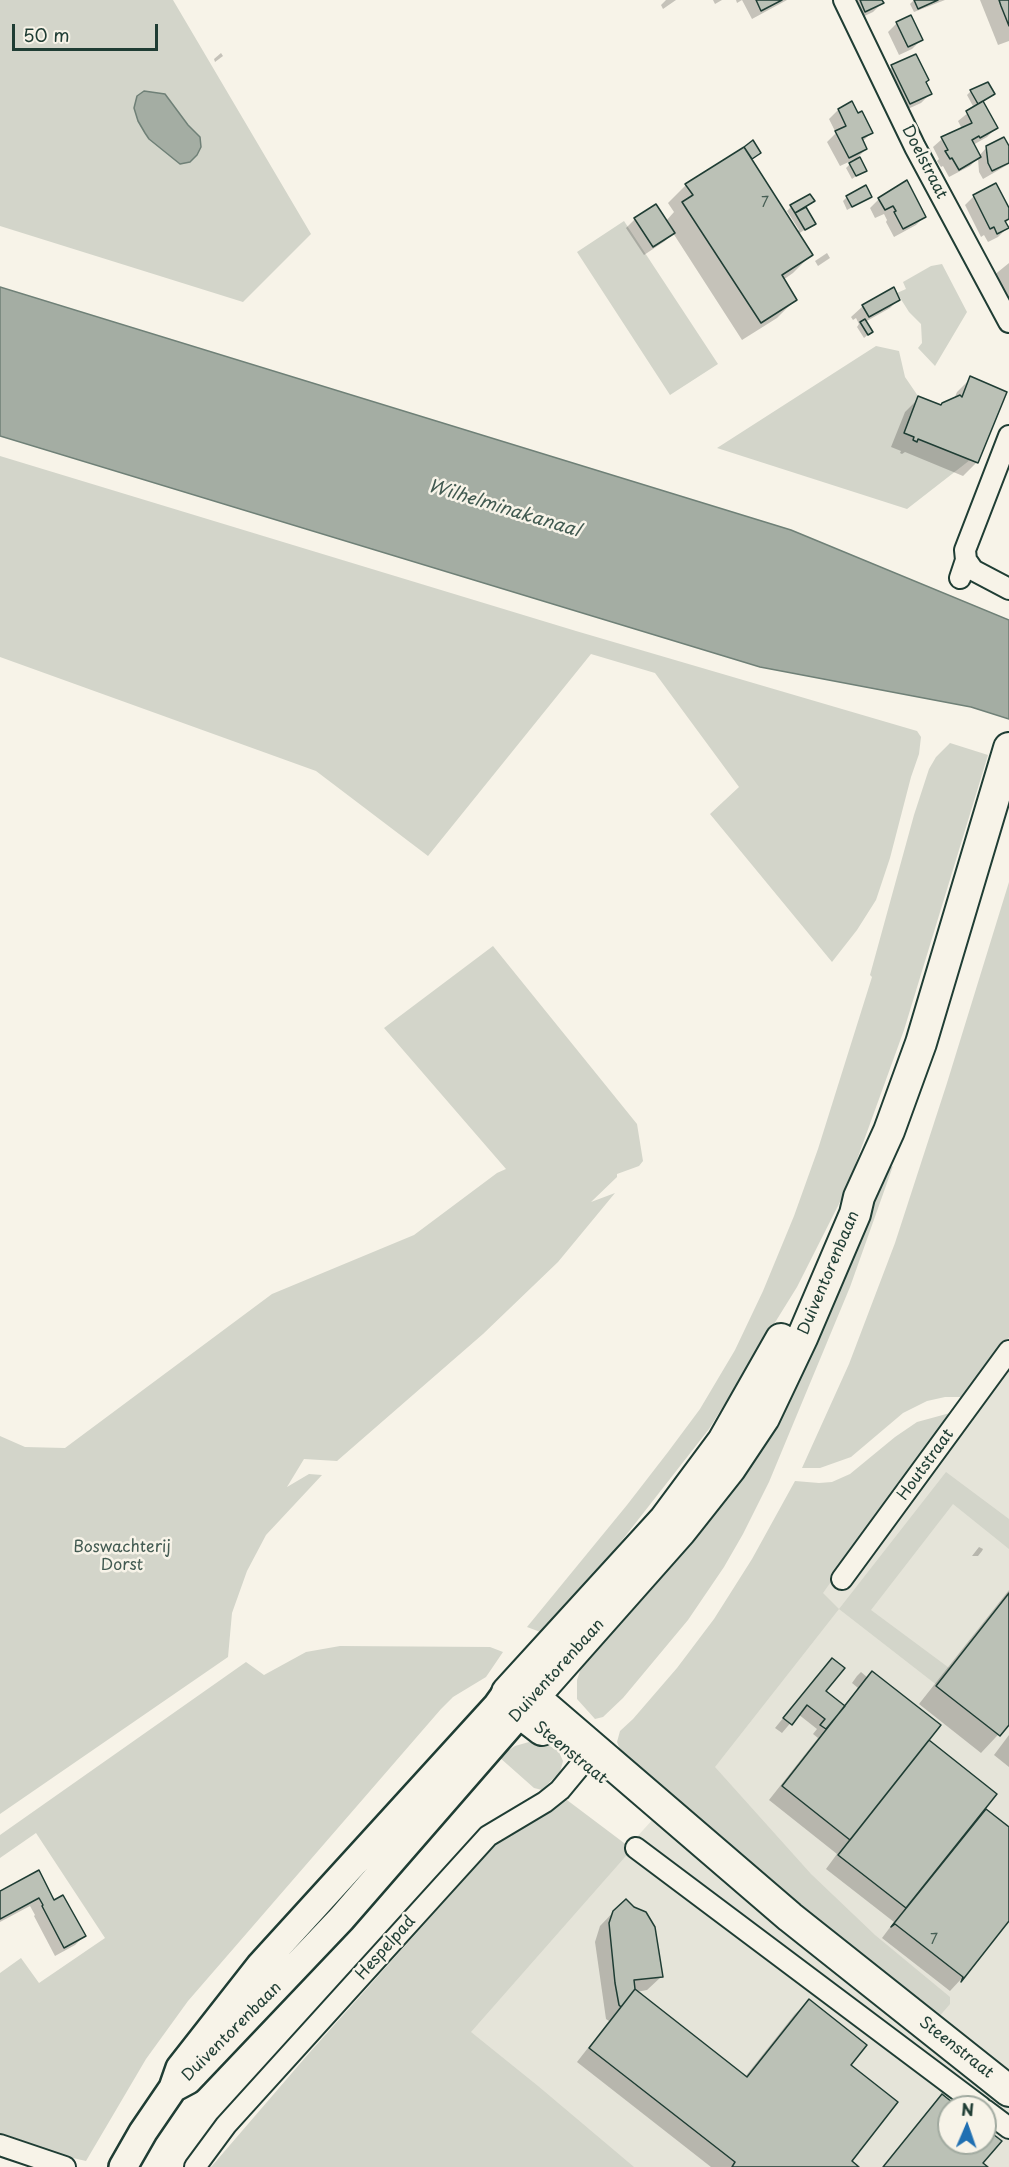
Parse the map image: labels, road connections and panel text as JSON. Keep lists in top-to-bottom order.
{
  "streets": {
    "main road": ["Duiventorenbaan", "Steenstraat"],
    "street": ["Doelstraat", "Houtstraat", "Hespelpad"]
  },
  "crossings": [
    ["Duiventorenbaan", "Steenstraat"],
    ["Steenstraat", "Hespelpad"]
  ],
  "water": ["Wilhelminakanaal"],
  "parks": ["Boswachterij Dorst"],
  "house_numbers": ["7", "7"],
  "scale_bar": "50 m",
  "north": "top"
}
